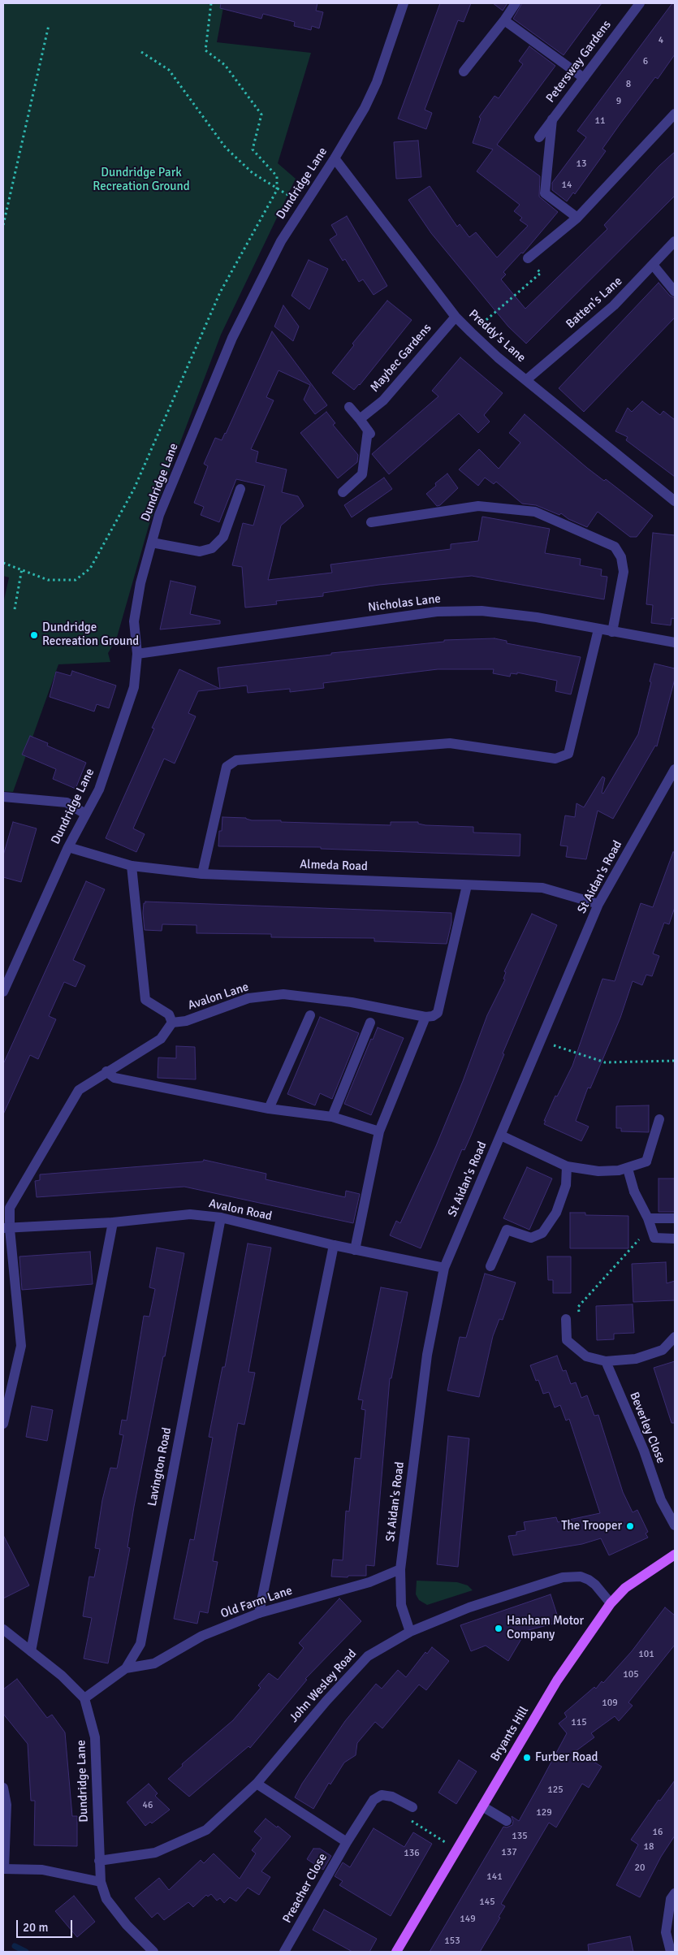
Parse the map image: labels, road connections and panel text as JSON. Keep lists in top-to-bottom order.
{
  "streets": {
    "main road": ["Bryants Hill"],
    "street": [
      "Petersway Gardens",
      "Dundridge Lane",
      "Batten's Lane",
      "Preddy's Lane",
      "Maybec Gardens",
      "Nicholas Lane",
      "Almeda Road",
      "St Aidan's Road",
      "Avalon Lane",
      "Avalon Road",
      "Beverley Close",
      "Lavington Road",
      "Old Farm Lane",
      "John Wesley Road",
      "Preacher Close"
    ]
  },
  "crossings": [
    ["Dundridge Lane", "Preddy's Lane"],
    ["Dundridge Lane", "Nicholas Lane"],
    ["Dundridge Lane", "Almeda Road"],
    ["Dundridge Lane", "Lavington Road"],
    ["Dundridge Lane", "John Wesley Road"],
    ["Batten's Lane", "Preddy's Lane"],
    ["Preddy's Lane", "Maybec Gardens"],
    ["Almeda Road", "St Aidan's Road"],
    ["St Aidan's Road", "Avalon Road"],
    ["St Aidan's Road", "Old Farm Lane"],
    ["St Aidan's Road", "John Wesley Road"],
    ["Avalon Road", "Lavington Road"],
    ["Lavington Road", "Old Farm Lane"],
    ["John Wesley Road", "Bryants Hill"]
  ],
  "parks": ["Dundridge Park Recreation Ground"],
  "places": [
    "Dundridge Recreation Ground",
    "The Trooper",
    "Hanham Motor Company",
    "Furber Road"
  ],
  "house_numbers": [
    "4",
    "6",
    "8",
    "9",
    "11",
    "13",
    "14",
    "101",
    "105",
    "109",
    "115",
    "125",
    "46",
    "129",
    "16",
    "135",
    "18",
    "137",
    "136",
    "20",
    "141",
    "145",
    "149",
    "153"
  ],
  "scale_bar": "20 m"
}
